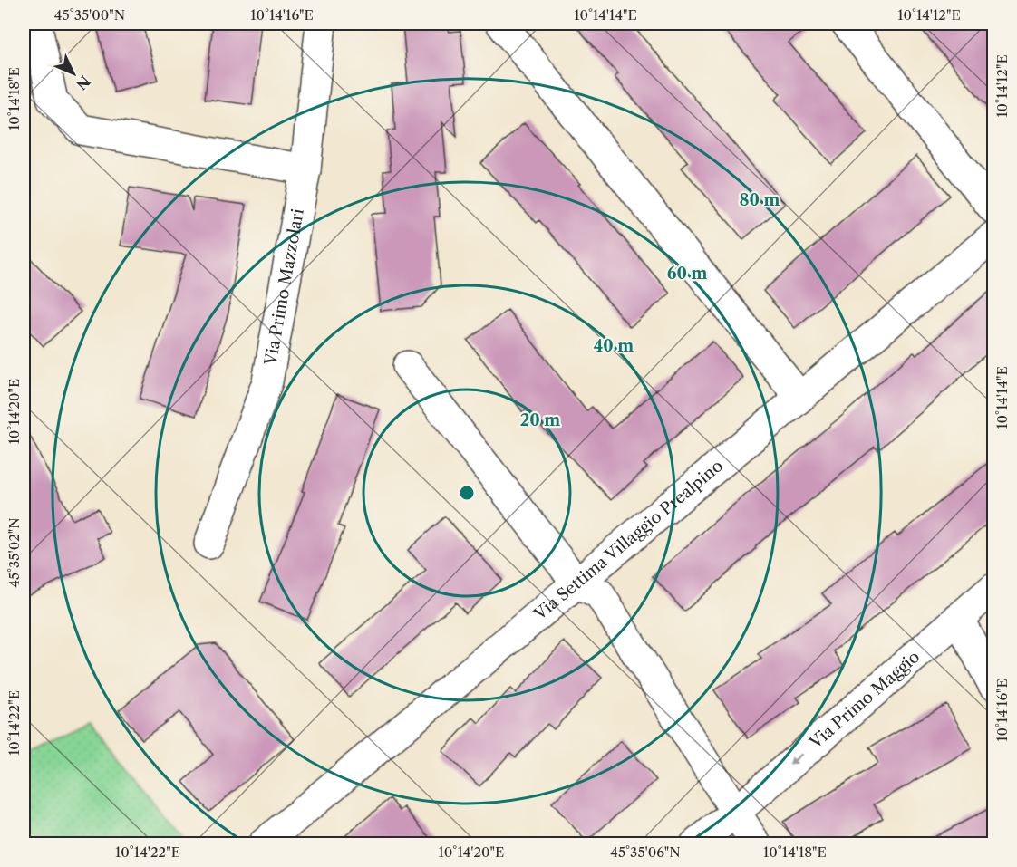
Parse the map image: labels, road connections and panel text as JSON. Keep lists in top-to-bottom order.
{
  "streets": {
    "street": ["Via Primo Mazzolari", "Via Settima Villaggio Prealpino", "Via Primo Maggio"]
  },
  "one_way": ["Via Primo Maggio"],
  "north": "bottom right",
  "coordinates": [
    "45°35'00\"N",
    "10°14'16\"E",
    "10°14'14\"E",
    "10°14'12\"E",
    "10°14'18\"E",
    "10°14'20\"E",
    "45°35'02\"N",
    "10°14'22\"E",
    "45°35'06\"N"
  ],
  "rings": [
    "80 m",
    "60 m",
    "40 m",
    "20 m"
  ]
}
